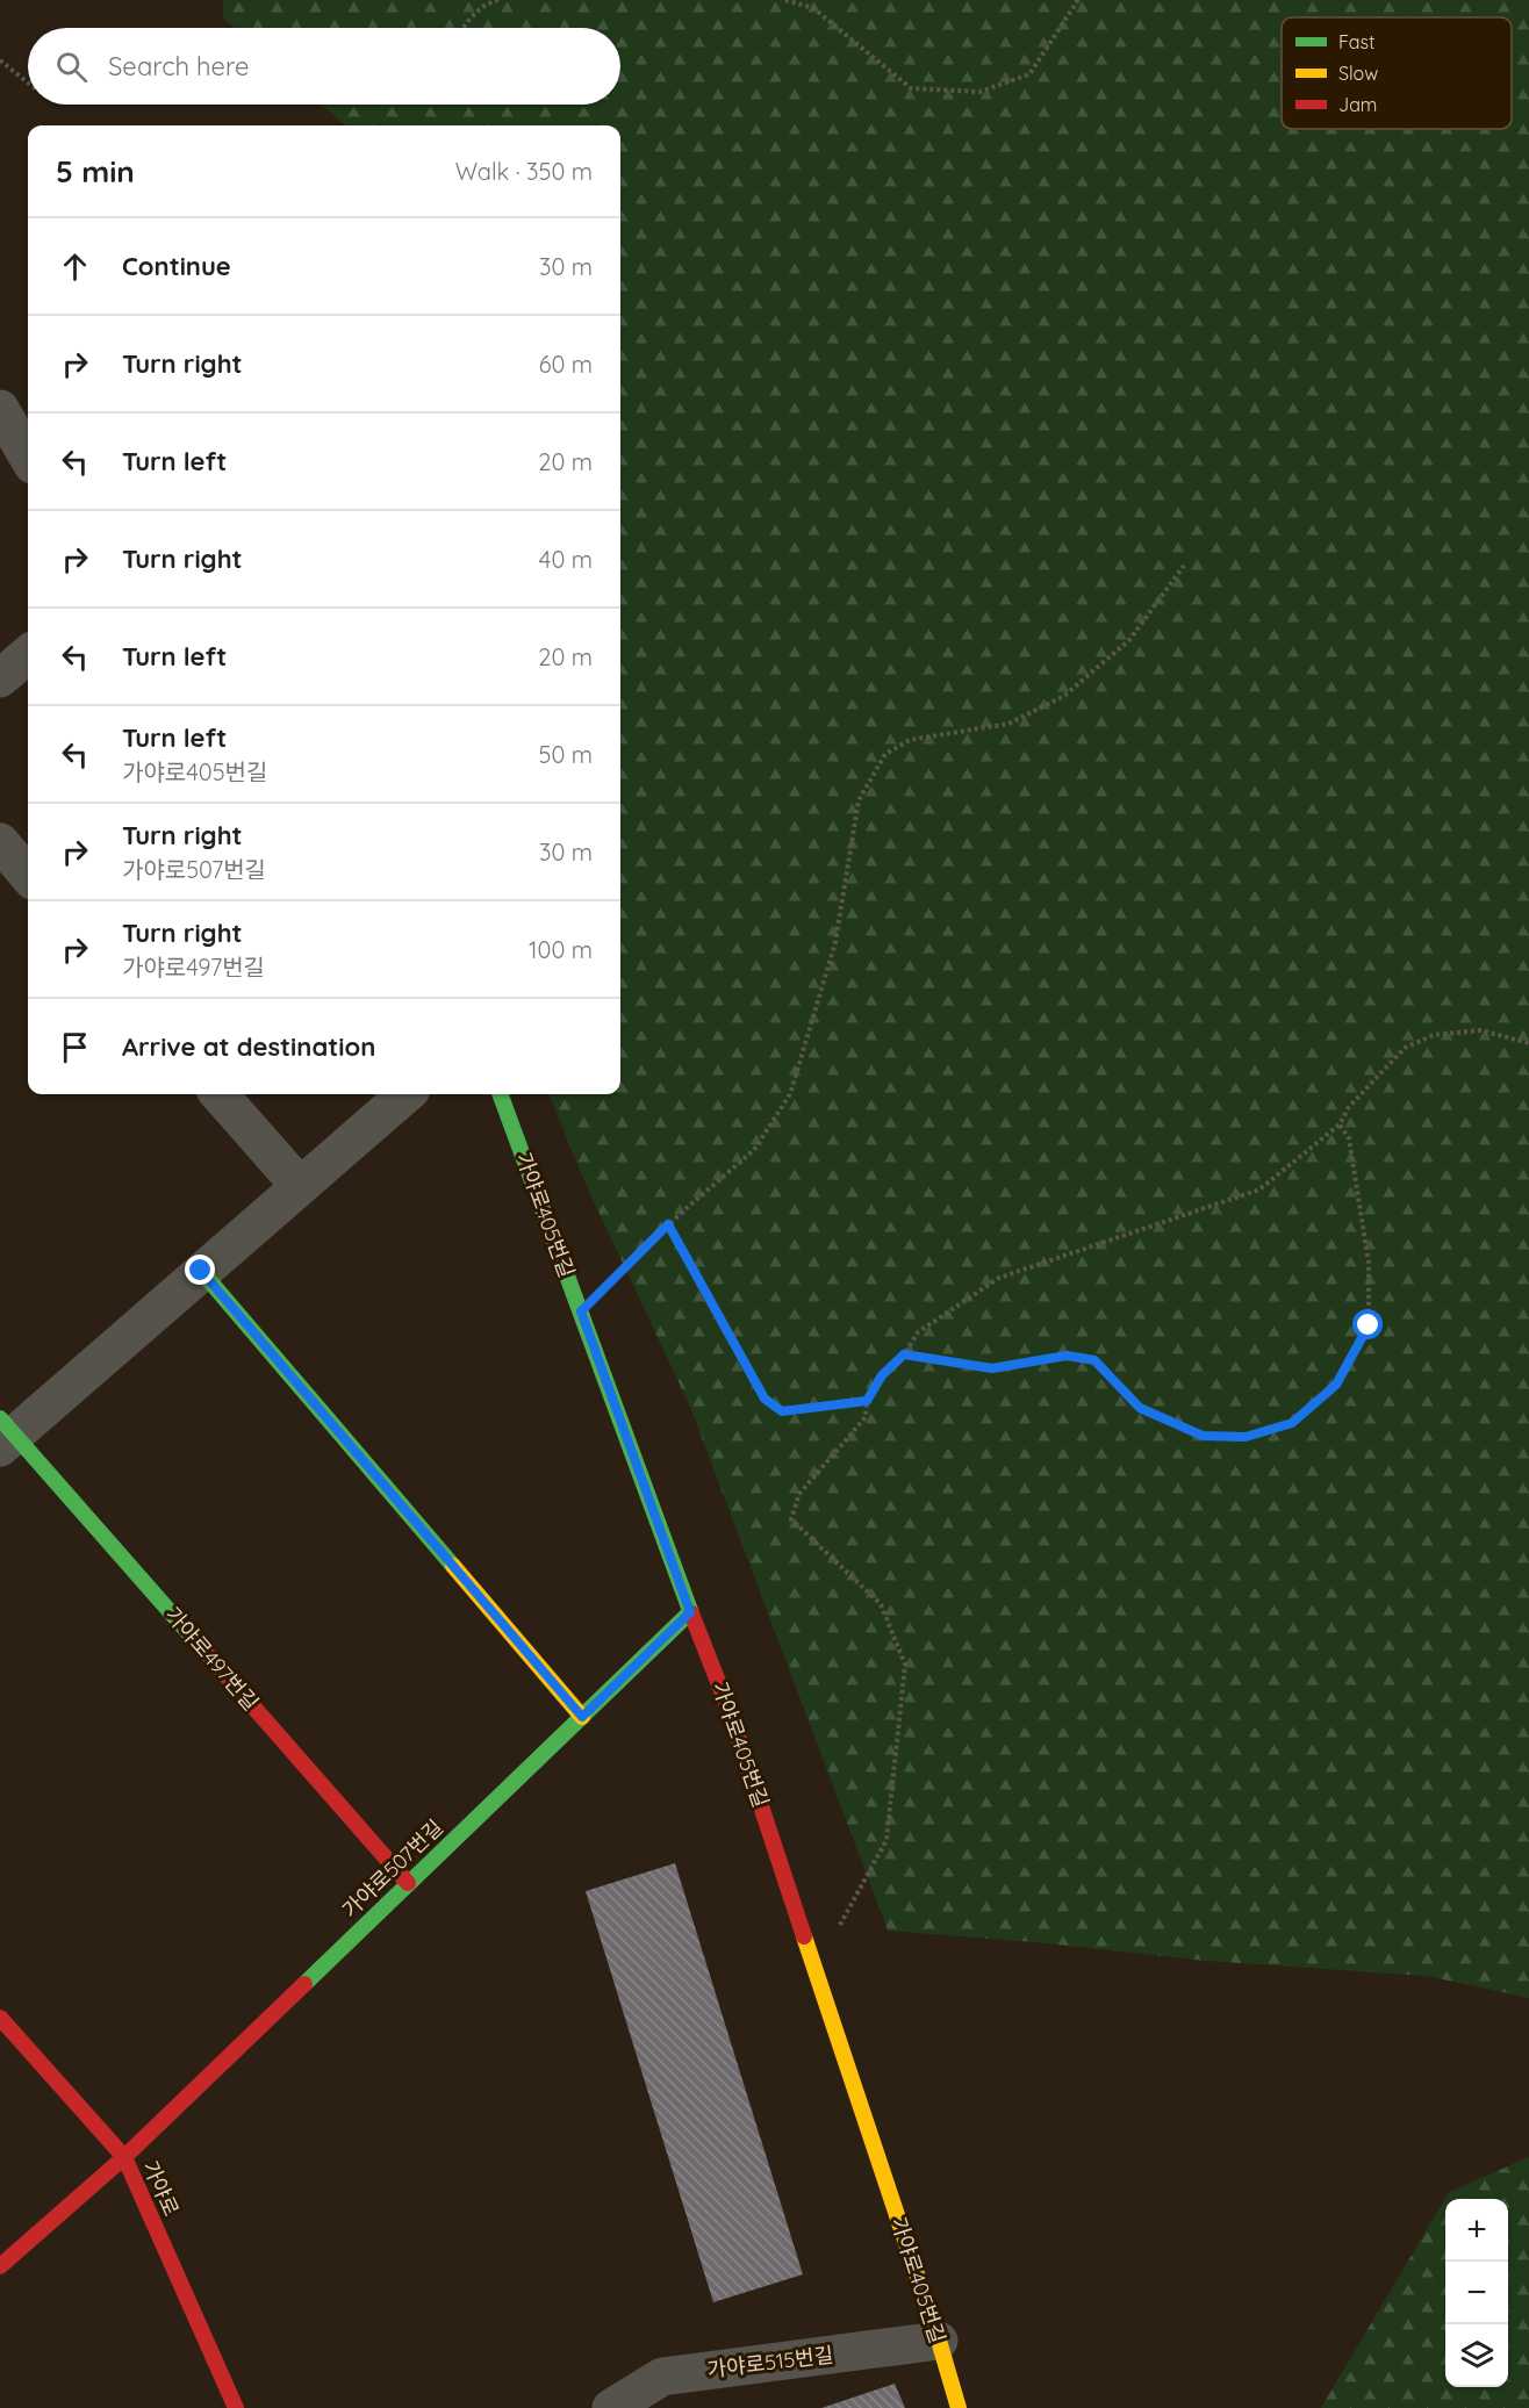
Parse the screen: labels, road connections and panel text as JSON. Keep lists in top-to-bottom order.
{
  "streets": {
    "street": [
      "가야로405번길",
      "가야로497번길",
      "가야로507번길",
      "가야로",
      "가야로515번길"
    ]
  },
  "crossings": [
    ["가야로405번길", "가야로507번길"],
    ["가야로405번길", "가야로515번길"],
    ["가야로497번길", "가야로507번길"],
    ["가야로507번길", "가야로"]
  ],
  "legend": ["Fast", "Slow", "Jam"],
  "page": {
    "search": "Search here",
    "heading": ["5 min", "Walk · 350 m"],
    "list": [
      ["Continue", "30 m"],
      ["Turn right", "60 m"],
      ["Turn left", "20 m"],
      ["Turn right", "40 m"],
      ["Turn left", "20 m"],
      ["Turn left", "가야로405번길", "50 m"],
      ["Turn right", "가야로507번길", "30 m"],
      ["Turn right", "가야로497번길", "100 m"],
      "Arrive at destination"
    ],
    "map_buttons": ["+", "−"]
  }
}
